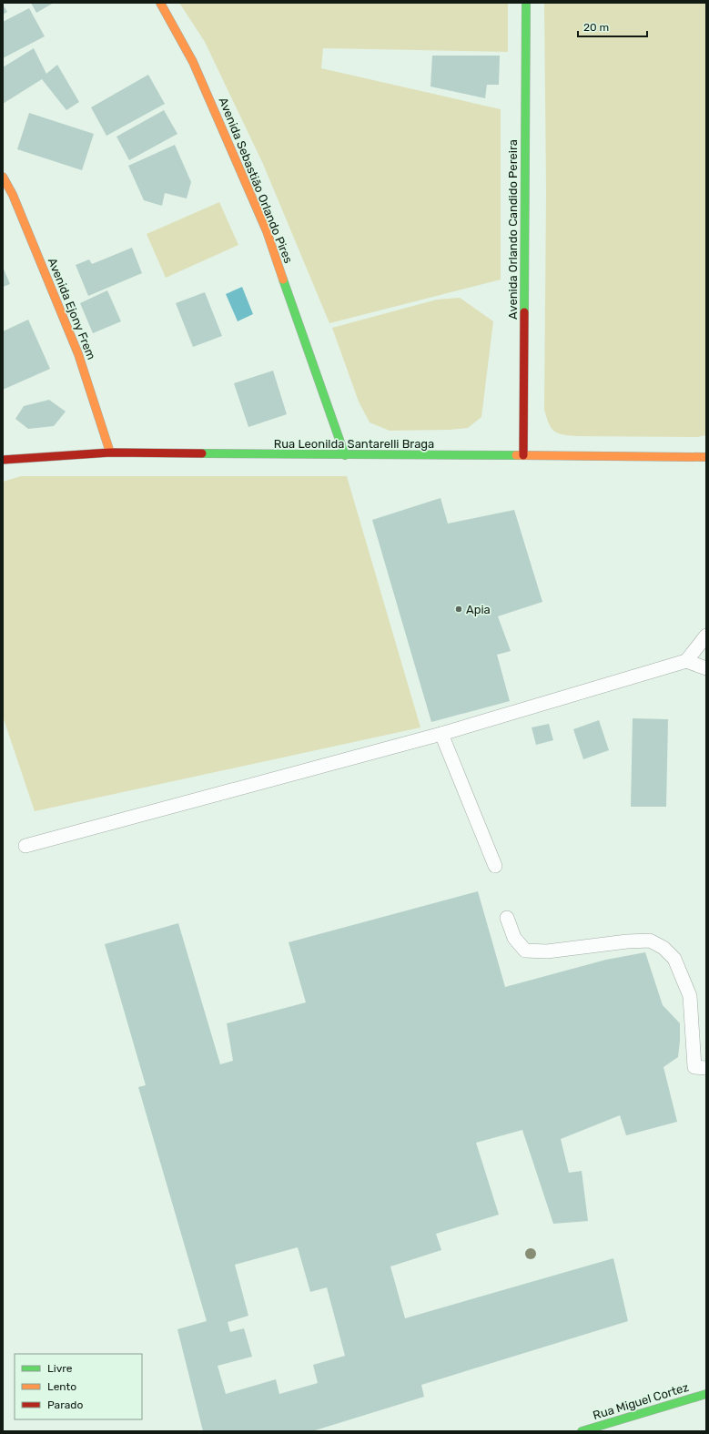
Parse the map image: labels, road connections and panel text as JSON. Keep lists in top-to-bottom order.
{
  "streets": {
    "street": [
      "Avenida Sebastião Orlando Pires",
      "Avenida Orlando Candido Pereira",
      "Avenida Ejony Frem",
      "Rua Leonilda Santarelli Braga",
      "Rua Miguel Cortez"
    ]
  },
  "crossings": [
    ["Avenida Sebastião Orlando Pires", "Rua Leonilda Santarelli Braga"],
    ["Avenida Orlando Candido Pereira", "Rua Leonilda Santarelli Braga"],
    ["Avenida Ejony Frem", "Rua Leonilda Santarelli Braga"]
  ],
  "places": ["Apia"],
  "legend": ["Livre", "Lento", "Parado"],
  "scale_bar": "20 m"
}
